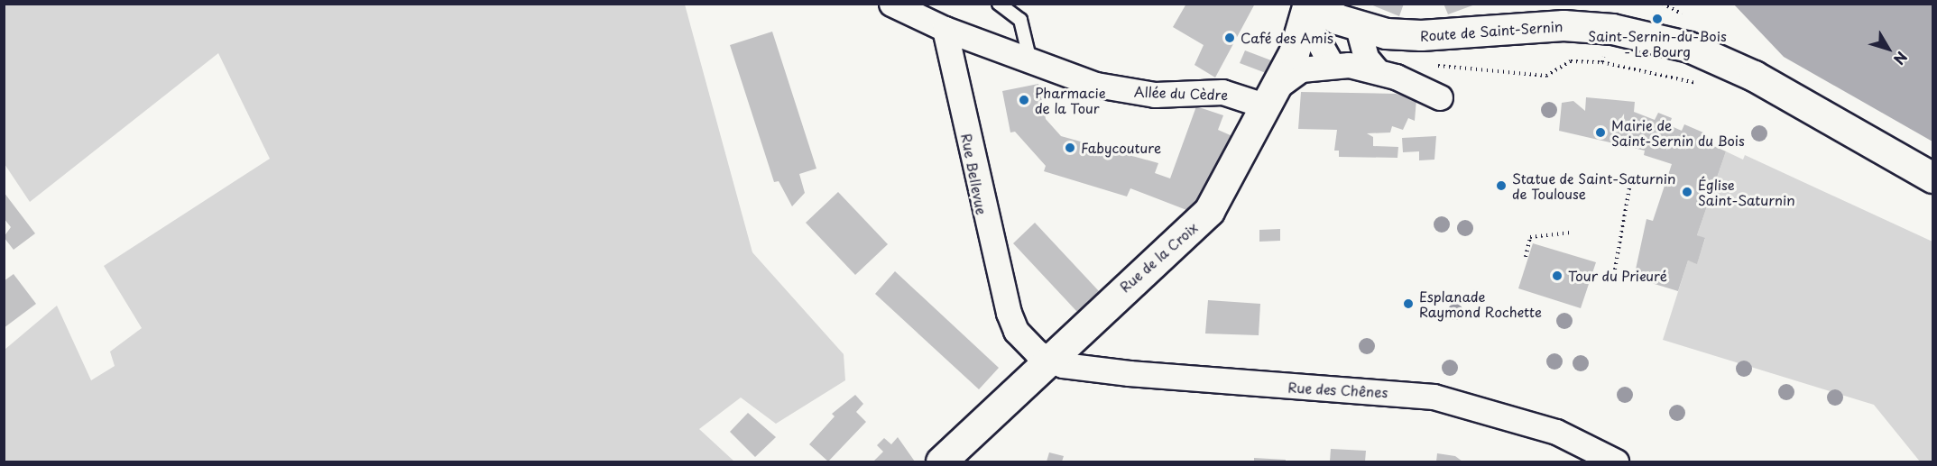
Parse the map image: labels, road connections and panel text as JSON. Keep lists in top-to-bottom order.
{
  "streets": {
    "street": [
      "Route de Saint-Sernin",
      "Allée du Cèdre",
      "Rue Bellevue",
      "Rue de la Croix",
      "Rue des Chênes"
    ]
  },
  "crossings": [
    ["Route de Saint-Sernin", "Rue de la Croix"],
    ["Allée du Cèdre", "Rue Bellevue"],
    ["Allée du Cèdre", "Rue de la Croix"],
    ["Rue Bellevue", "Rue de la Croix"],
    ["Rue Bellevue", "Rue des Chênes"],
    ["Rue de la Croix", "Rue des Chênes"]
  ],
  "places": [
    "Saint-Sernin-du-Bois - Le Bourg",
    "Café des Amis",
    "Pharmacie de la Tour",
    "Mairie de Saint-Sernin du Bois",
    "Fabycouture",
    "Statue de Saint-Saturnin de Toulouse",
    "Église Saint-Saturnin",
    "Tour du Prieuré",
    "Esplanade Raymond Rochette"
  ],
  "north": "bottom right"
}
